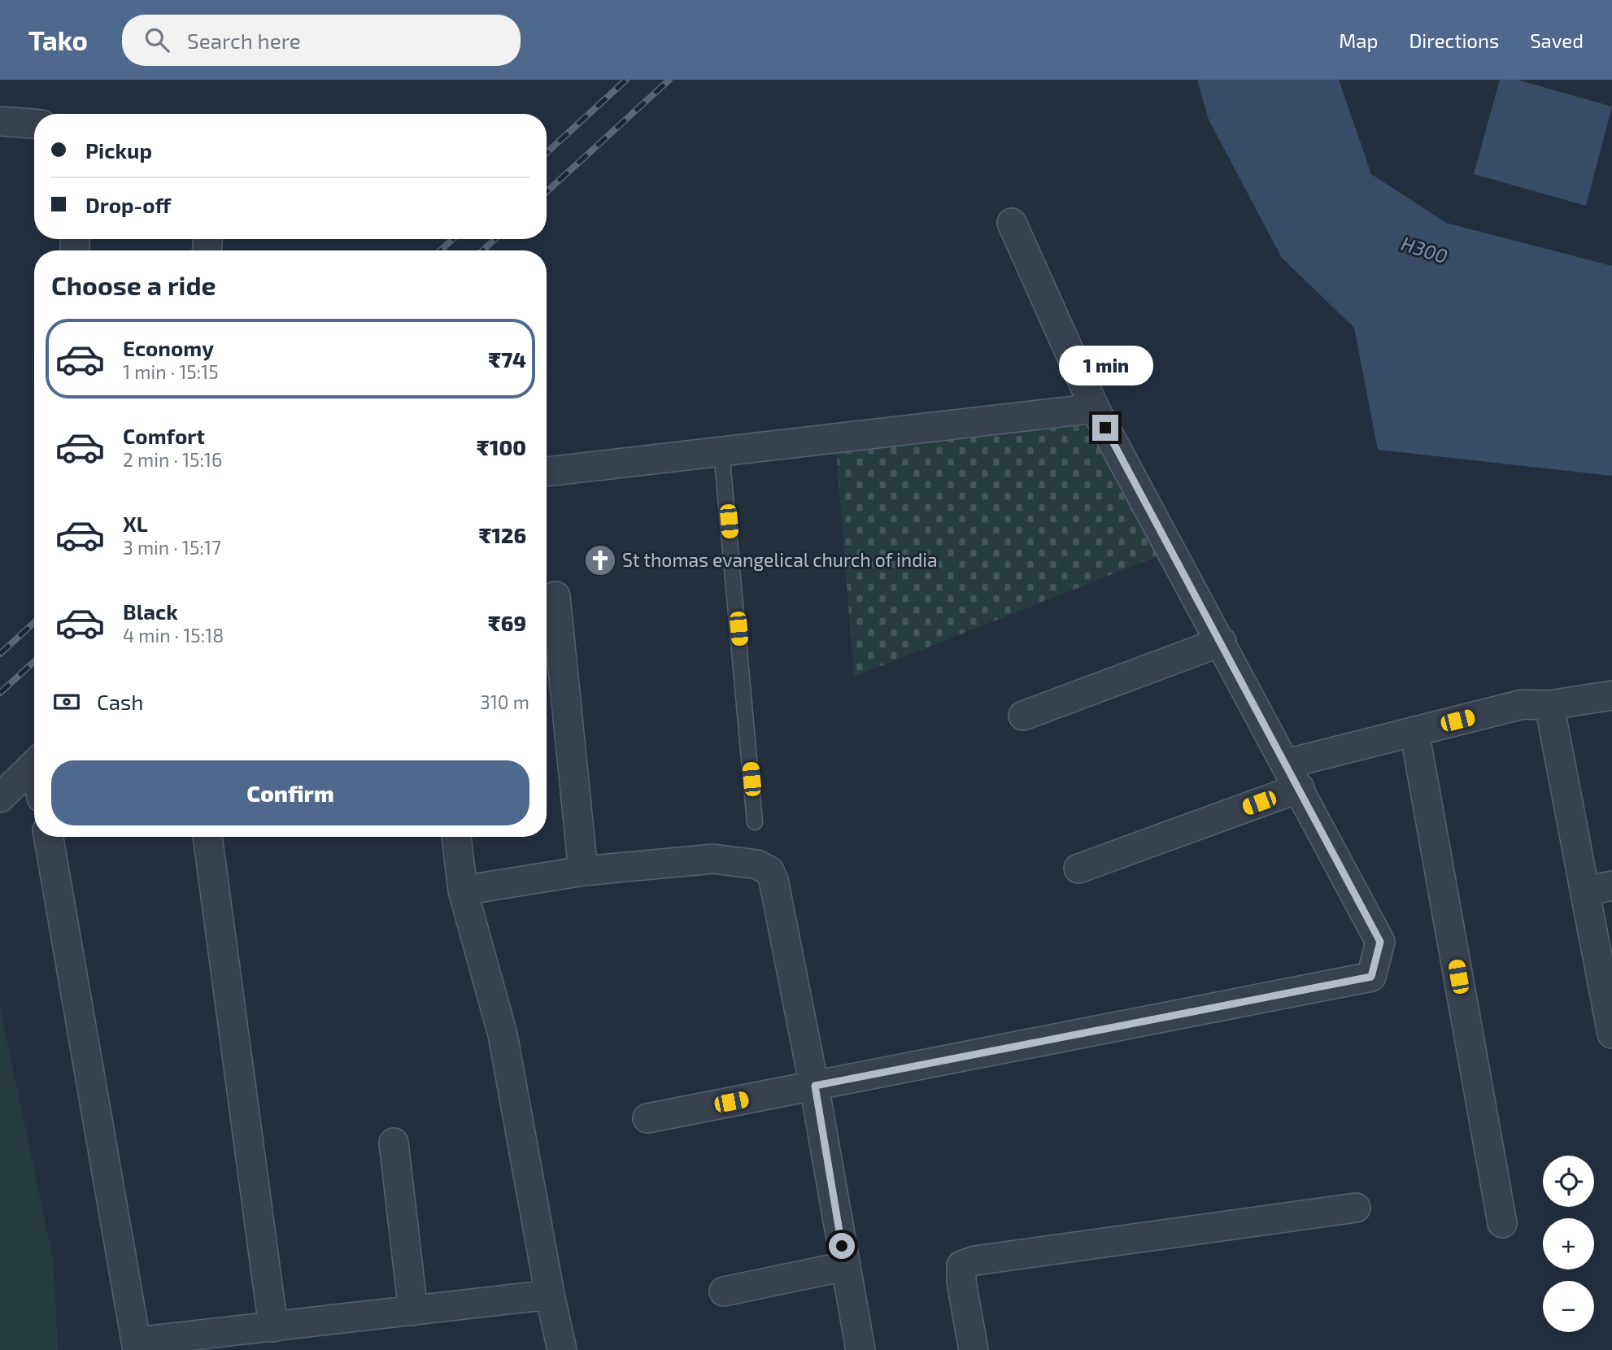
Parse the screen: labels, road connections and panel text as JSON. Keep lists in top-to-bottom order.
{
  "water": ["H300"],
  "places": {
    "church": ["St thomas evangelical church of india"]
  },
  "page": {
    "header": "Tako",
    "search": "Search here",
    "nav": ["Map", "Directions", "Saved"],
    "banner": ["Pickup", "Drop-off"],
    "heading": "Choose a ride",
    "list": [
      {
        "name": "Economy",
        "note": "1 min · 15:15",
        "value": "₹74"
      },
      {
        "name": "Comfort",
        "note": "2 min · 15:16",
        "value": "₹100"
      },
      {
        "name": "XL",
        "note": "3 min · 15:17",
        "value": "₹126"
      },
      {
        "name": "Black",
        "note": "4 min · 15:18",
        "value": "₹69"
      }
    ],
    "bubble": "1 min",
    "pay": ["Cash", "310 m"],
    "buttons": "Confirm",
    "map_buttons": ["+", "−"]
  }
}
